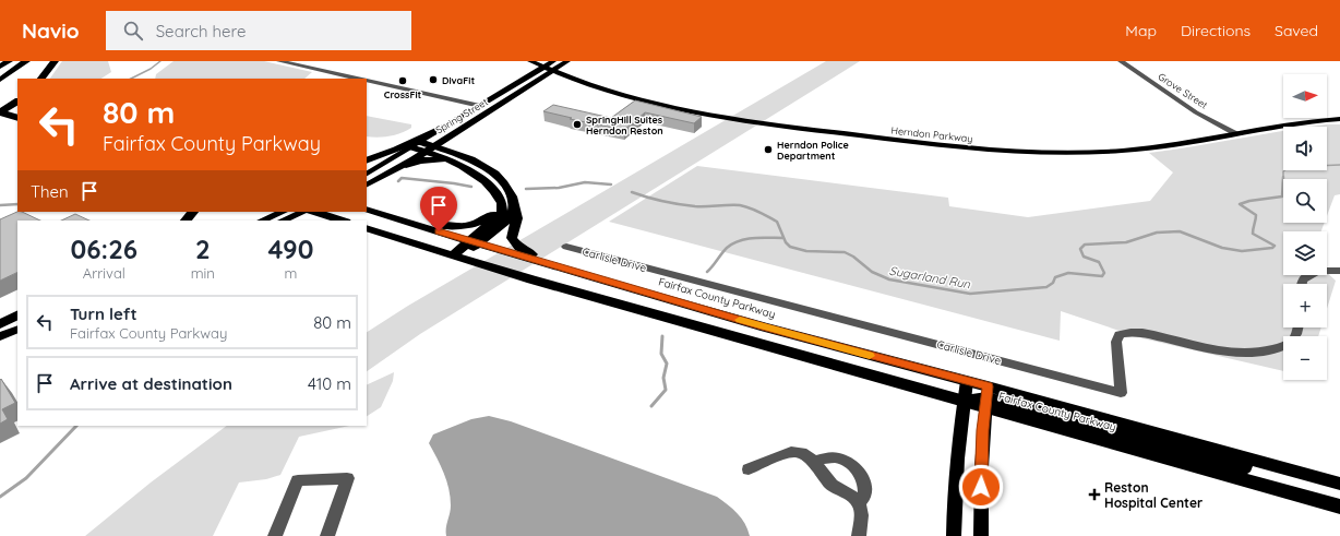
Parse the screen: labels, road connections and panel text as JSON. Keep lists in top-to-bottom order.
{
  "streets": {
    "highway": ["Fairfax County Parkway"],
    "main road": ["Spring Street", "Herndon Parkway"],
    "street": ["Grove Street", "Carlisle Drive"]
  },
  "crossings": [
    ["Grove Street", "Herndon Parkway"],
    ["Spring Street", "Herndon Parkway"]
  ],
  "water": ["Sugarland Run"],
  "places": {
    "other": [
      "DivaFit",
      "CrossFit",
      "SpringHill Suites Herndon Reston",
      "Herndon Police Department"
    ],
    "health": ["Reston Hospital Center"]
  },
  "north": "right",
  "page": {
    "header": "Navio",
    "search": "Search here",
    "nav": ["Map", "Directions", "Saved"],
    "map_buttons": ["+", "−"],
    "turn": ["80 m", "Fairfax County Parkway"],
    "then": "Then",
    "eta": [
      "06:26",
      "Arrival",
      "2",
      "min",
      "490",
      "m"
    ],
    "list": [
      {
        "name": "Turn left",
        "note": "Fairfax County Parkway",
        "value": "80 m"
      },
      {
        "name": "Arrive at destination",
        "value": "410 m"
      }
    ]
  }
}
